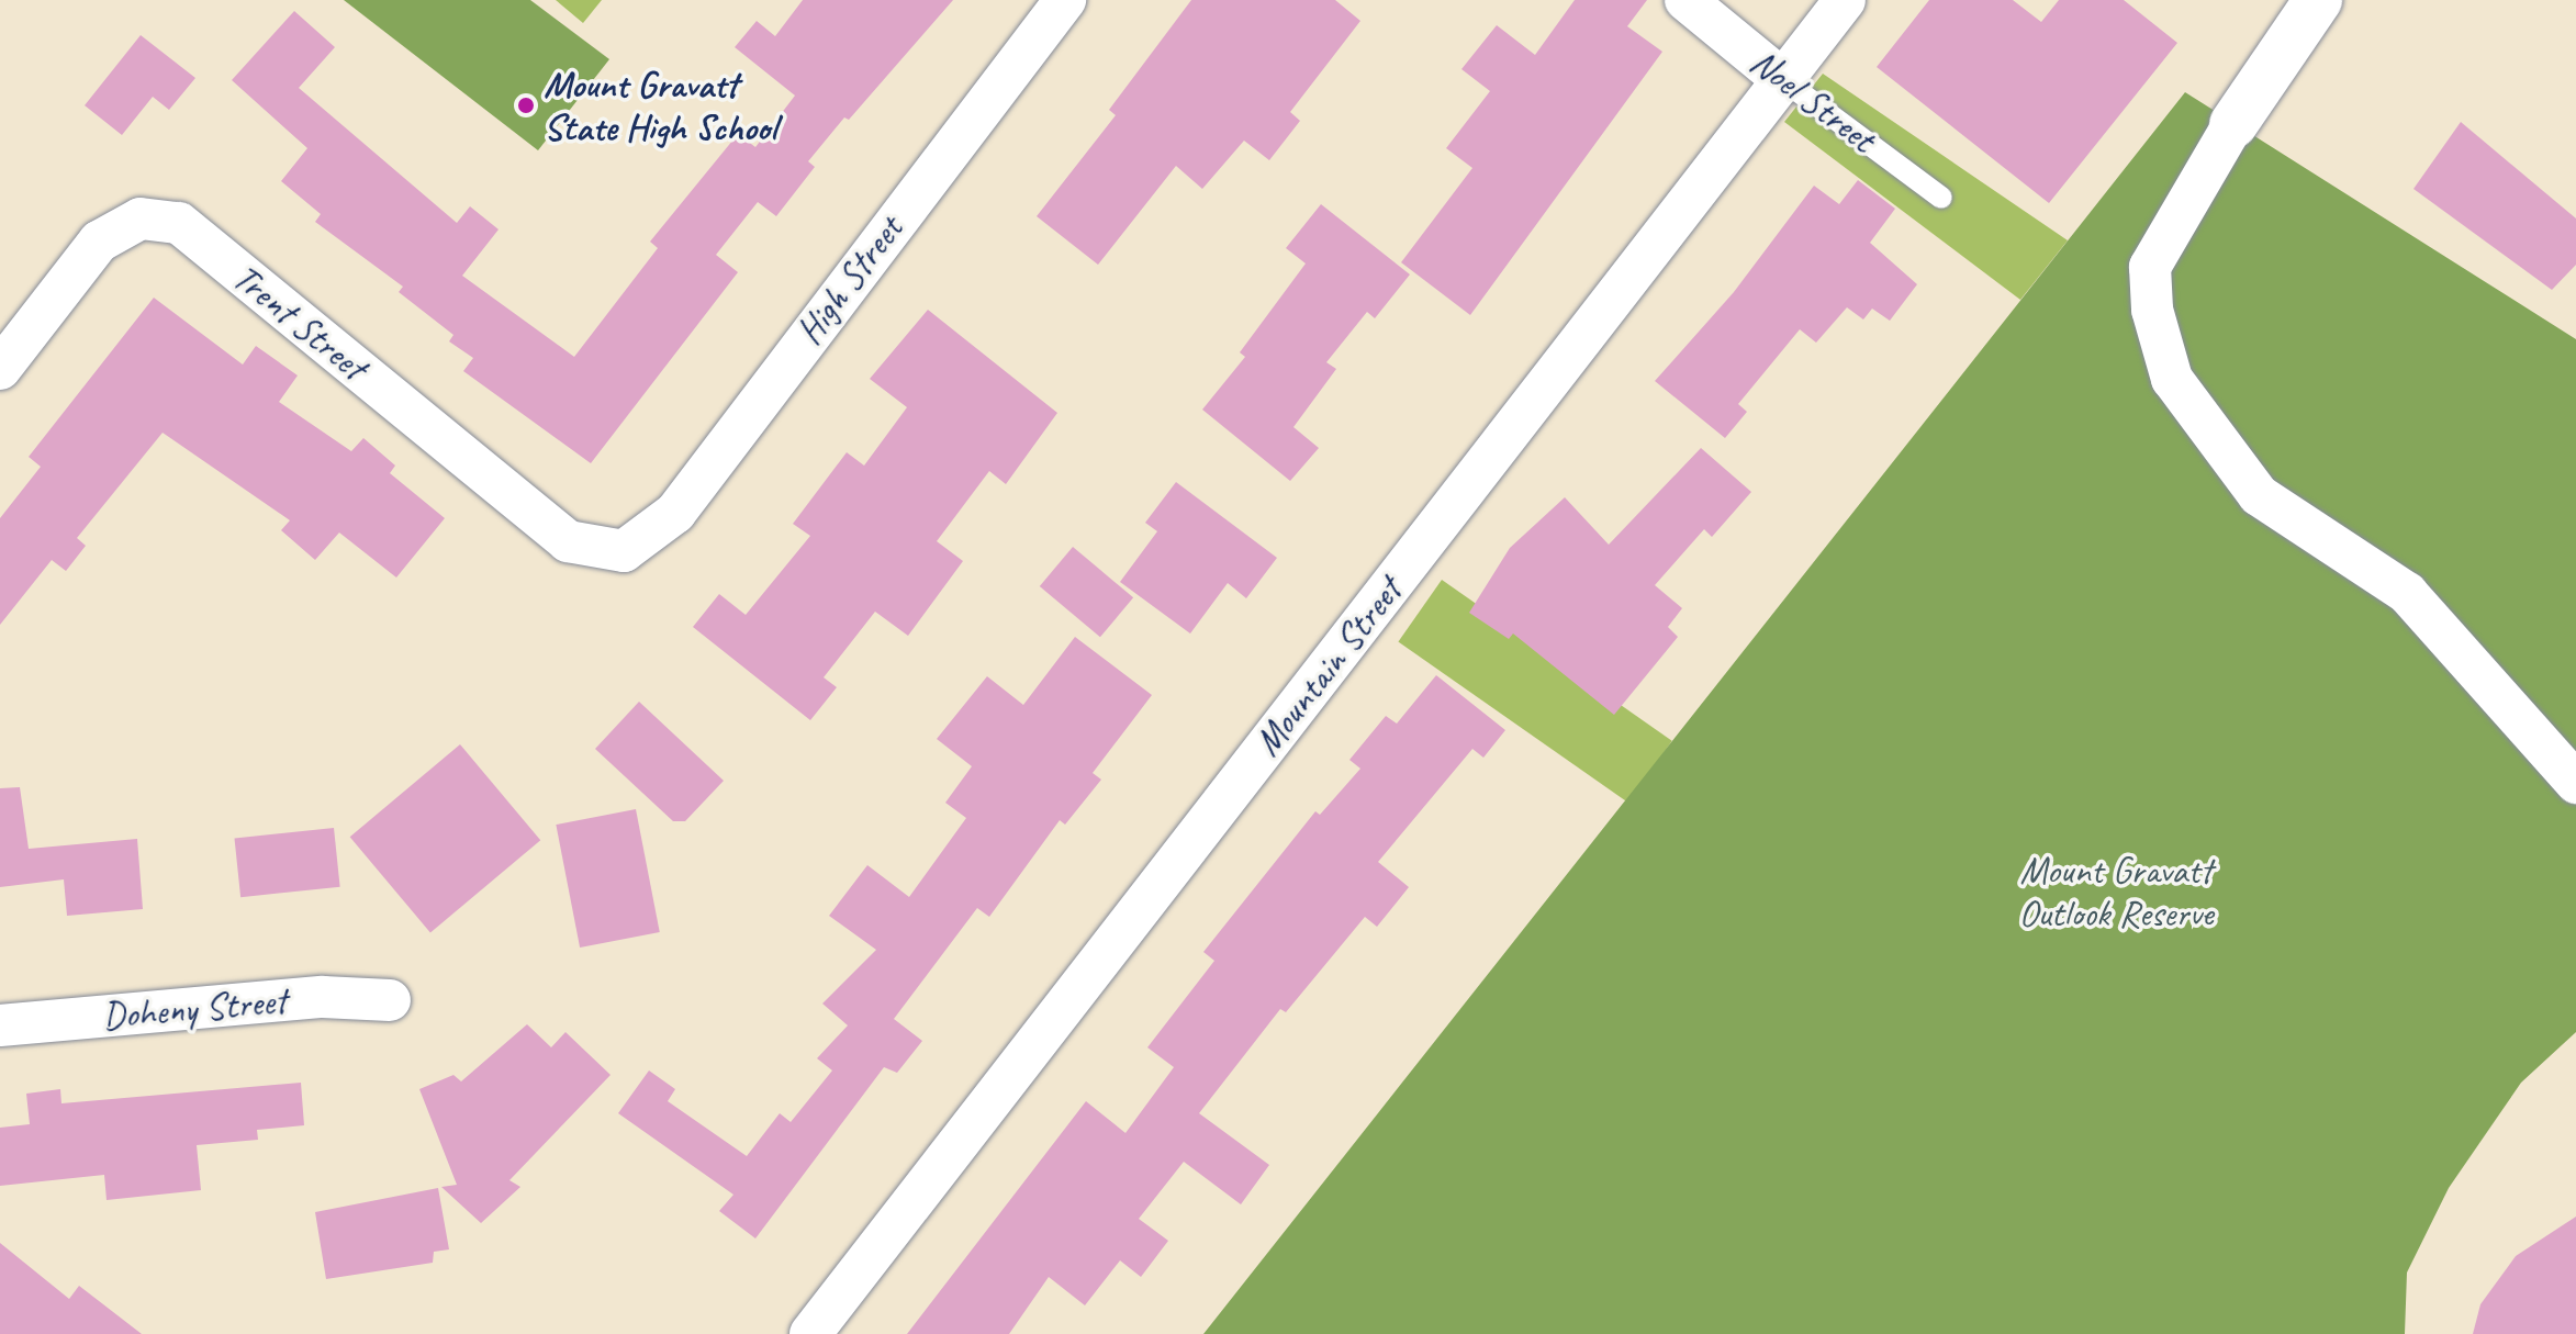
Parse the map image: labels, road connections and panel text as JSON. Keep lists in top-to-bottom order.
{
  "streets": {
    "street": [
      "Noel Street",
      "High Street",
      "Trent Street",
      "Mountain Street",
      "Doheny Street"
    ]
  },
  "crossings": [
    ["Noel Street", "Mountain Street"],
    ["High Street", "Trent Street"]
  ],
  "parks": ["Mount Gravatt Outlook Reserve"],
  "places": ["Mount Gravatt State High School"]
}
